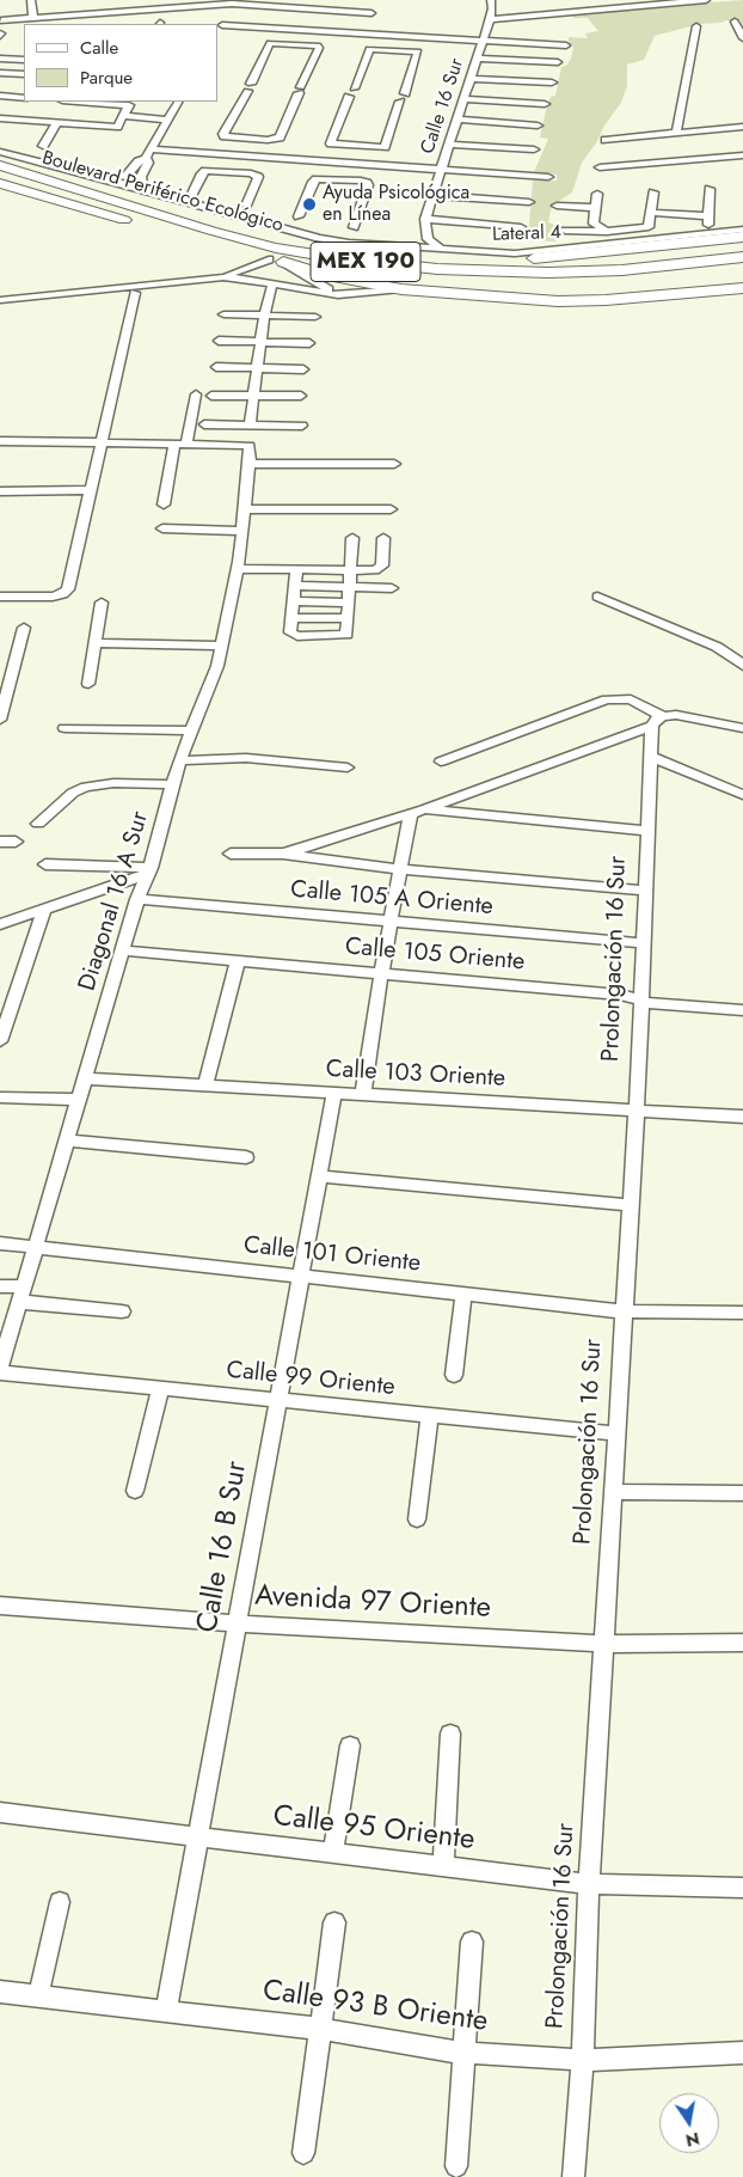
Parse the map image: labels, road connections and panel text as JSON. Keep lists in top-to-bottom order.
{
  "streets": {
    "highway": ["Boulevard Periférico Ecológico", "MEX 190"],
    "street": [
      "Calle 16 Sur",
      "Lateral 4",
      "Calle 105 A Oriente",
      "Diagonal 16 A Sur",
      "Calle 105 Oriente",
      "Prolongación 16 Sur",
      "Calle 103 Oriente",
      "Calle 101 Oriente",
      "Calle 99 Oriente",
      "Calle 16 B Sur",
      "Avenida 97 Oriente",
      "Calle 95 Oriente",
      "Calle 93 B Oriente"
    ]
  },
  "crossings": [
    ["Calle 105 A Oriente", "Diagonal 16 A Sur"],
    ["Calle 105 A Oriente", "Prolongación 16 Sur"],
    ["Diagonal 16 A Sur", "Calle 105 Oriente"],
    ["Diagonal 16 A Sur", "Calle 103 Oriente"],
    ["Diagonal 16 A Sur", "Calle 101 Oriente"],
    ["Diagonal 16 A Sur", "Calle 99 Oriente"],
    ["Calle 105 Oriente", "Prolongación 16 Sur"],
    ["Prolongación 16 Sur", "Calle 103 Oriente"],
    ["Prolongación 16 Sur", "Calle 101 Oriente"],
    ["Prolongación 16 Sur", "Calle 99 Oriente"],
    ["Prolongación 16 Sur", "Avenida 97 Oriente"],
    ["Prolongación 16 Sur", "Calle 95 Oriente"],
    ["Prolongación 16 Sur", "Calle 93 B Oriente"],
    ["Calle 103 Oriente", "Calle 16 B Sur"],
    ["Calle 101 Oriente", "Calle 16 B Sur"],
    ["Calle 99 Oriente", "Calle 16 B Sur"],
    ["Calle 16 B Sur", "Avenida 97 Oriente"],
    ["Calle 16 B Sur", "Calle 95 Oriente"],
    ["Calle 16 B Sur", "Calle 93 B Oriente"]
  ],
  "places": ["Ayuda Psicológica en Línea"],
  "legend": ["Calle", "Parque"],
  "north": "bottom"
}
